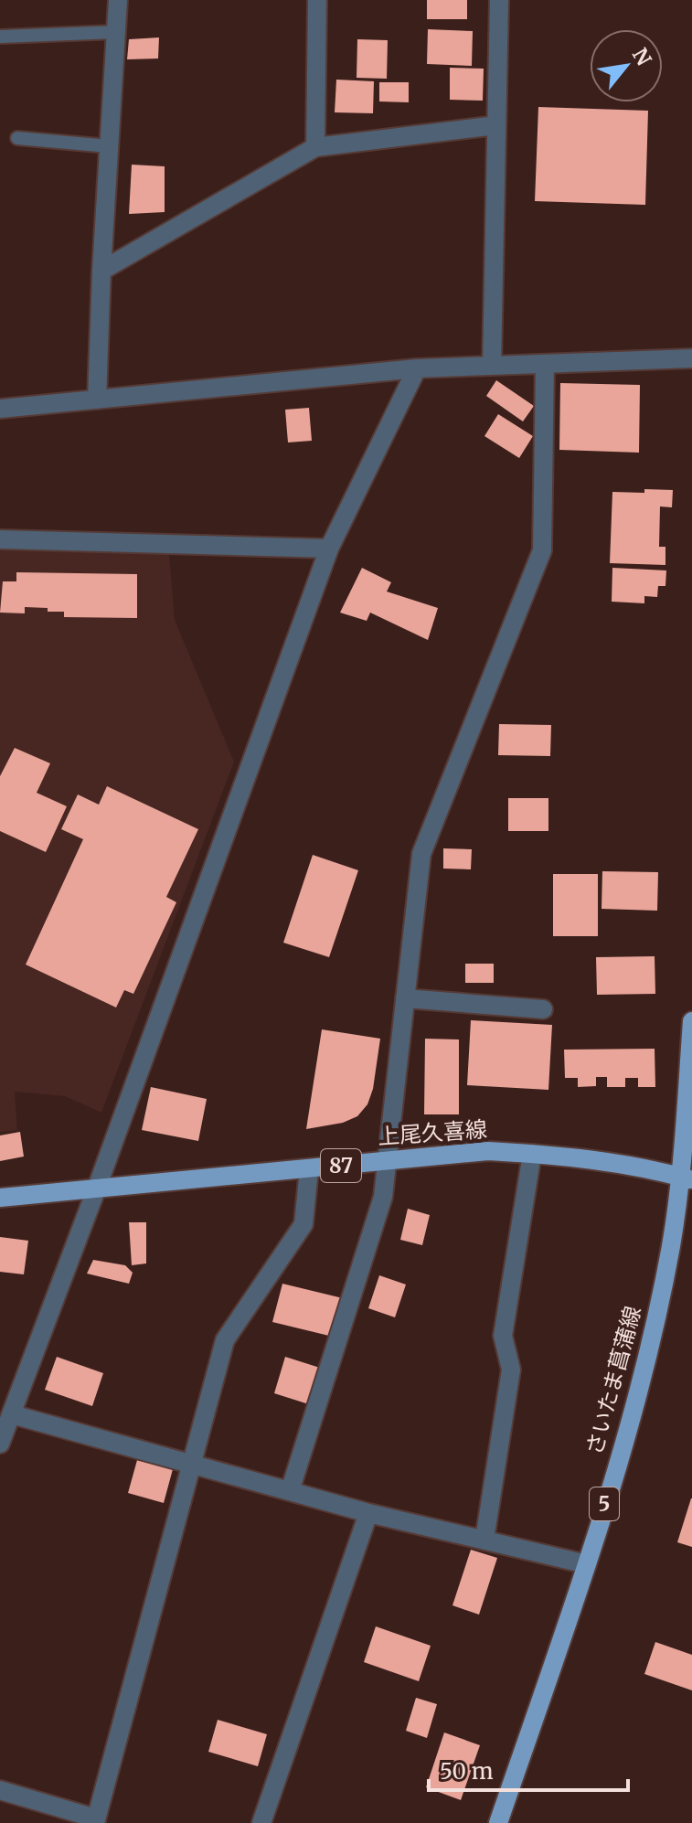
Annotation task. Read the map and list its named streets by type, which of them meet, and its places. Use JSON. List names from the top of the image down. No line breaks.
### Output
{"streets":{"main road":["上尾久喜線","87","さいたま菖蒲線","5"]},"crossings":[["上尾久喜線","さいたま菖蒲線"]],"scale_bar":"50 m","north":"top right"}
